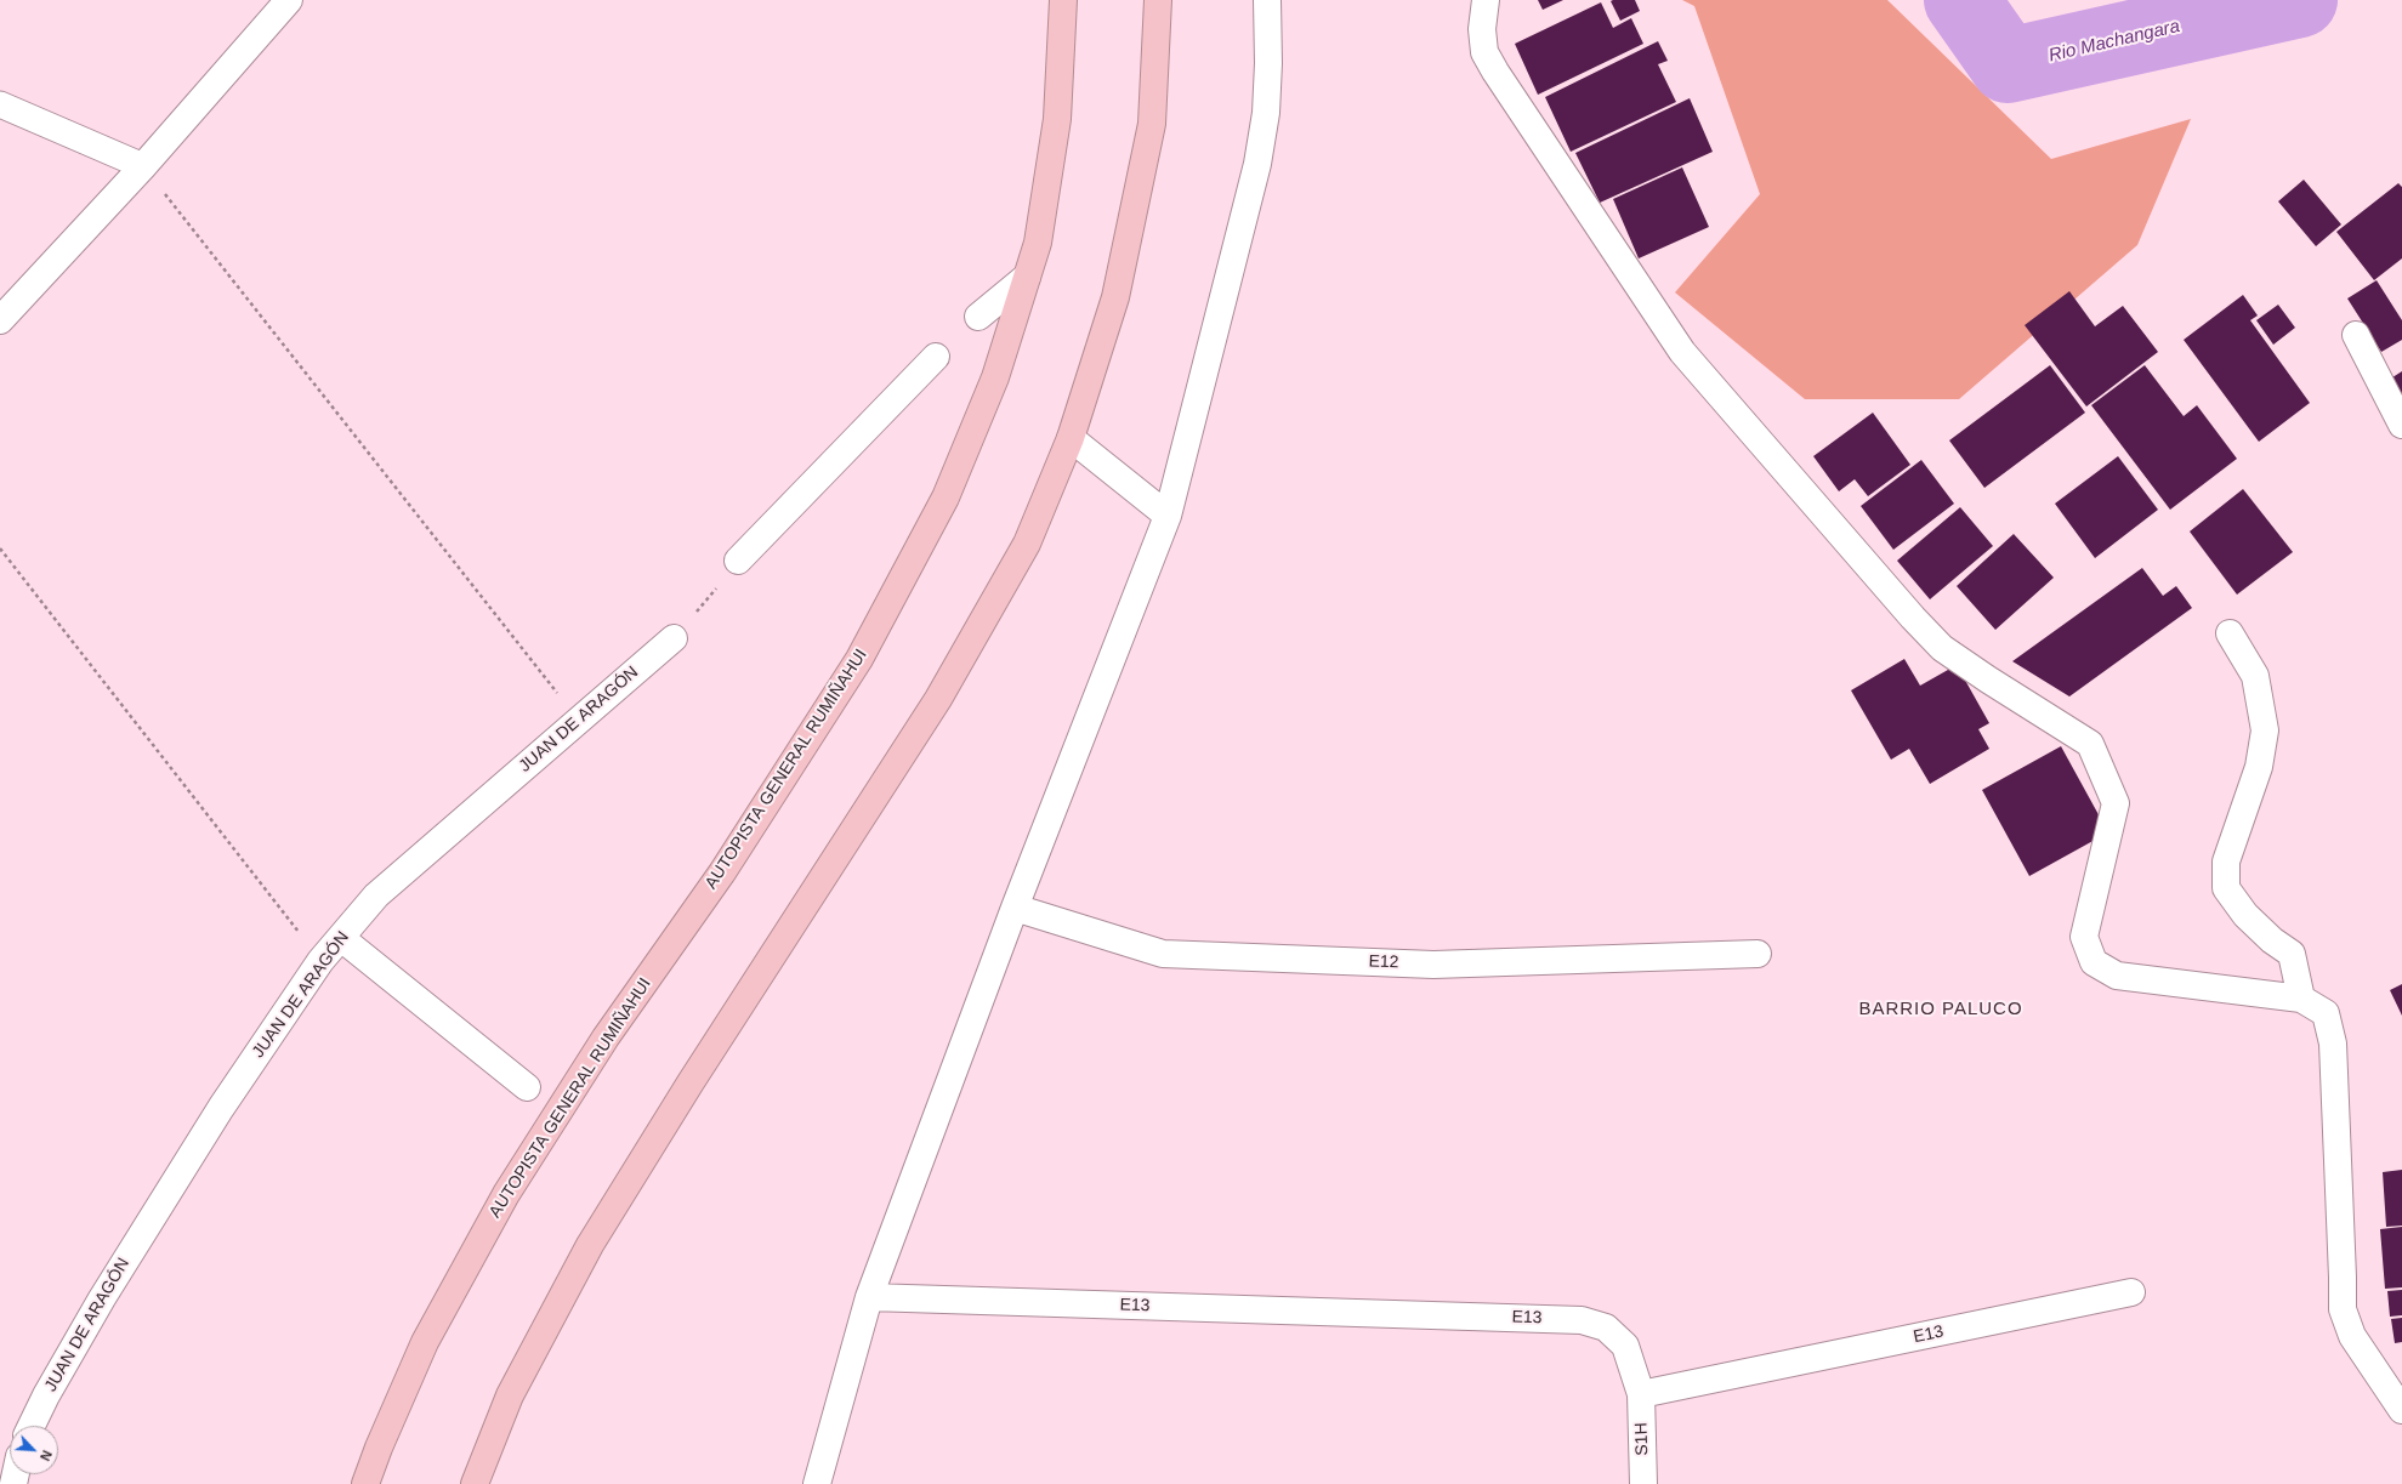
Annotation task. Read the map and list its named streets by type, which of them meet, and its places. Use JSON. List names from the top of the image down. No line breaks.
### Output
{"streets":{"highway":["AUTOPISTA GENERAL RUMIÑAHUI"],"street":["JUAN DE ARAGÓN","E12","E13","S1H"]},"crossings":[["E13","S1H"]],"districts":["BARRIO PALUCO"],"water":["Rio Machangara"],"north":"bottom right"}
